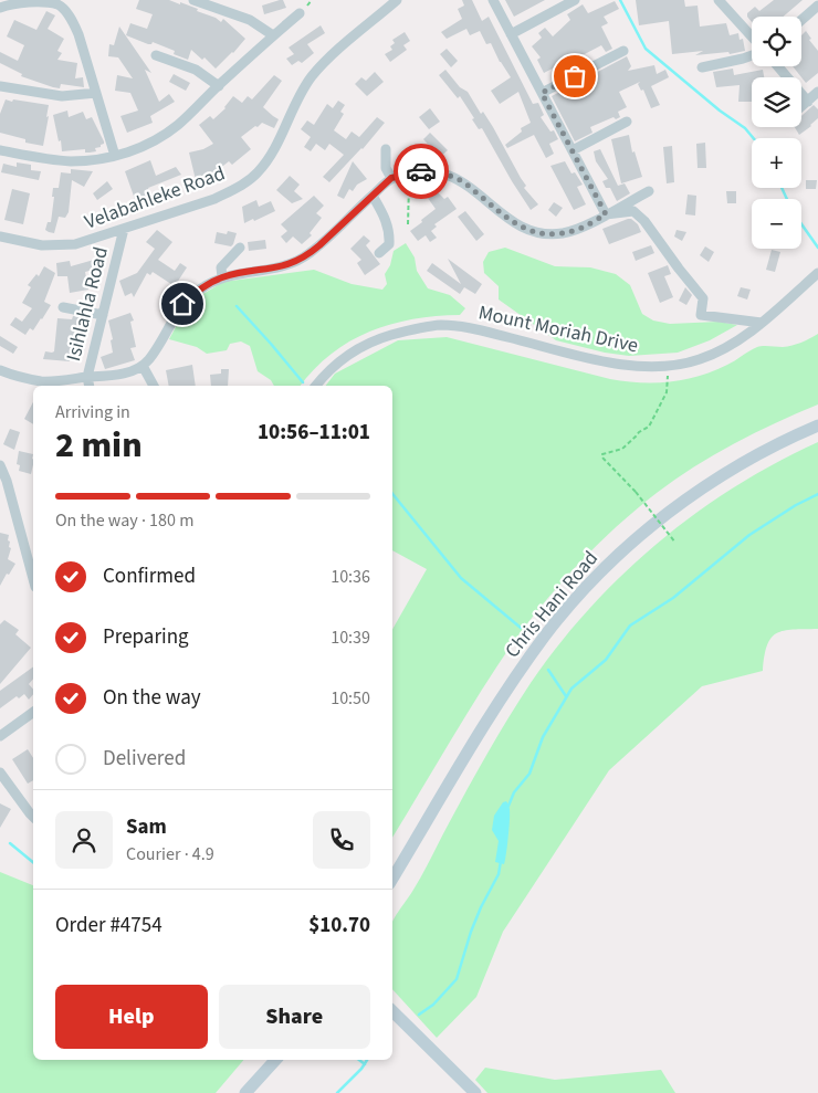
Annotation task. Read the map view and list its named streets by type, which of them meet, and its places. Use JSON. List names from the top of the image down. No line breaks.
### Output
{"streets":{"main road":["Chris Hani Road"],"street":["Velabahleke Road","Isihlahla Road","Mount Moriah Drive"]},"crossings":[["Velabahleke Road","Isihlahla Road"]],"page":{"map_buttons":["+","−"],"heading":["2 min","Arriving in","10:56–11:01"],"panel":["Sam","Courier · 4.9","Order #4754","$10.70"],"bar":"On the way · 180 m","list":[["Confirmed","10:36"],["Preparing","10:39"],["On the way","10:50"],"Delivered"],"buttons":["Help","Share"]}}
